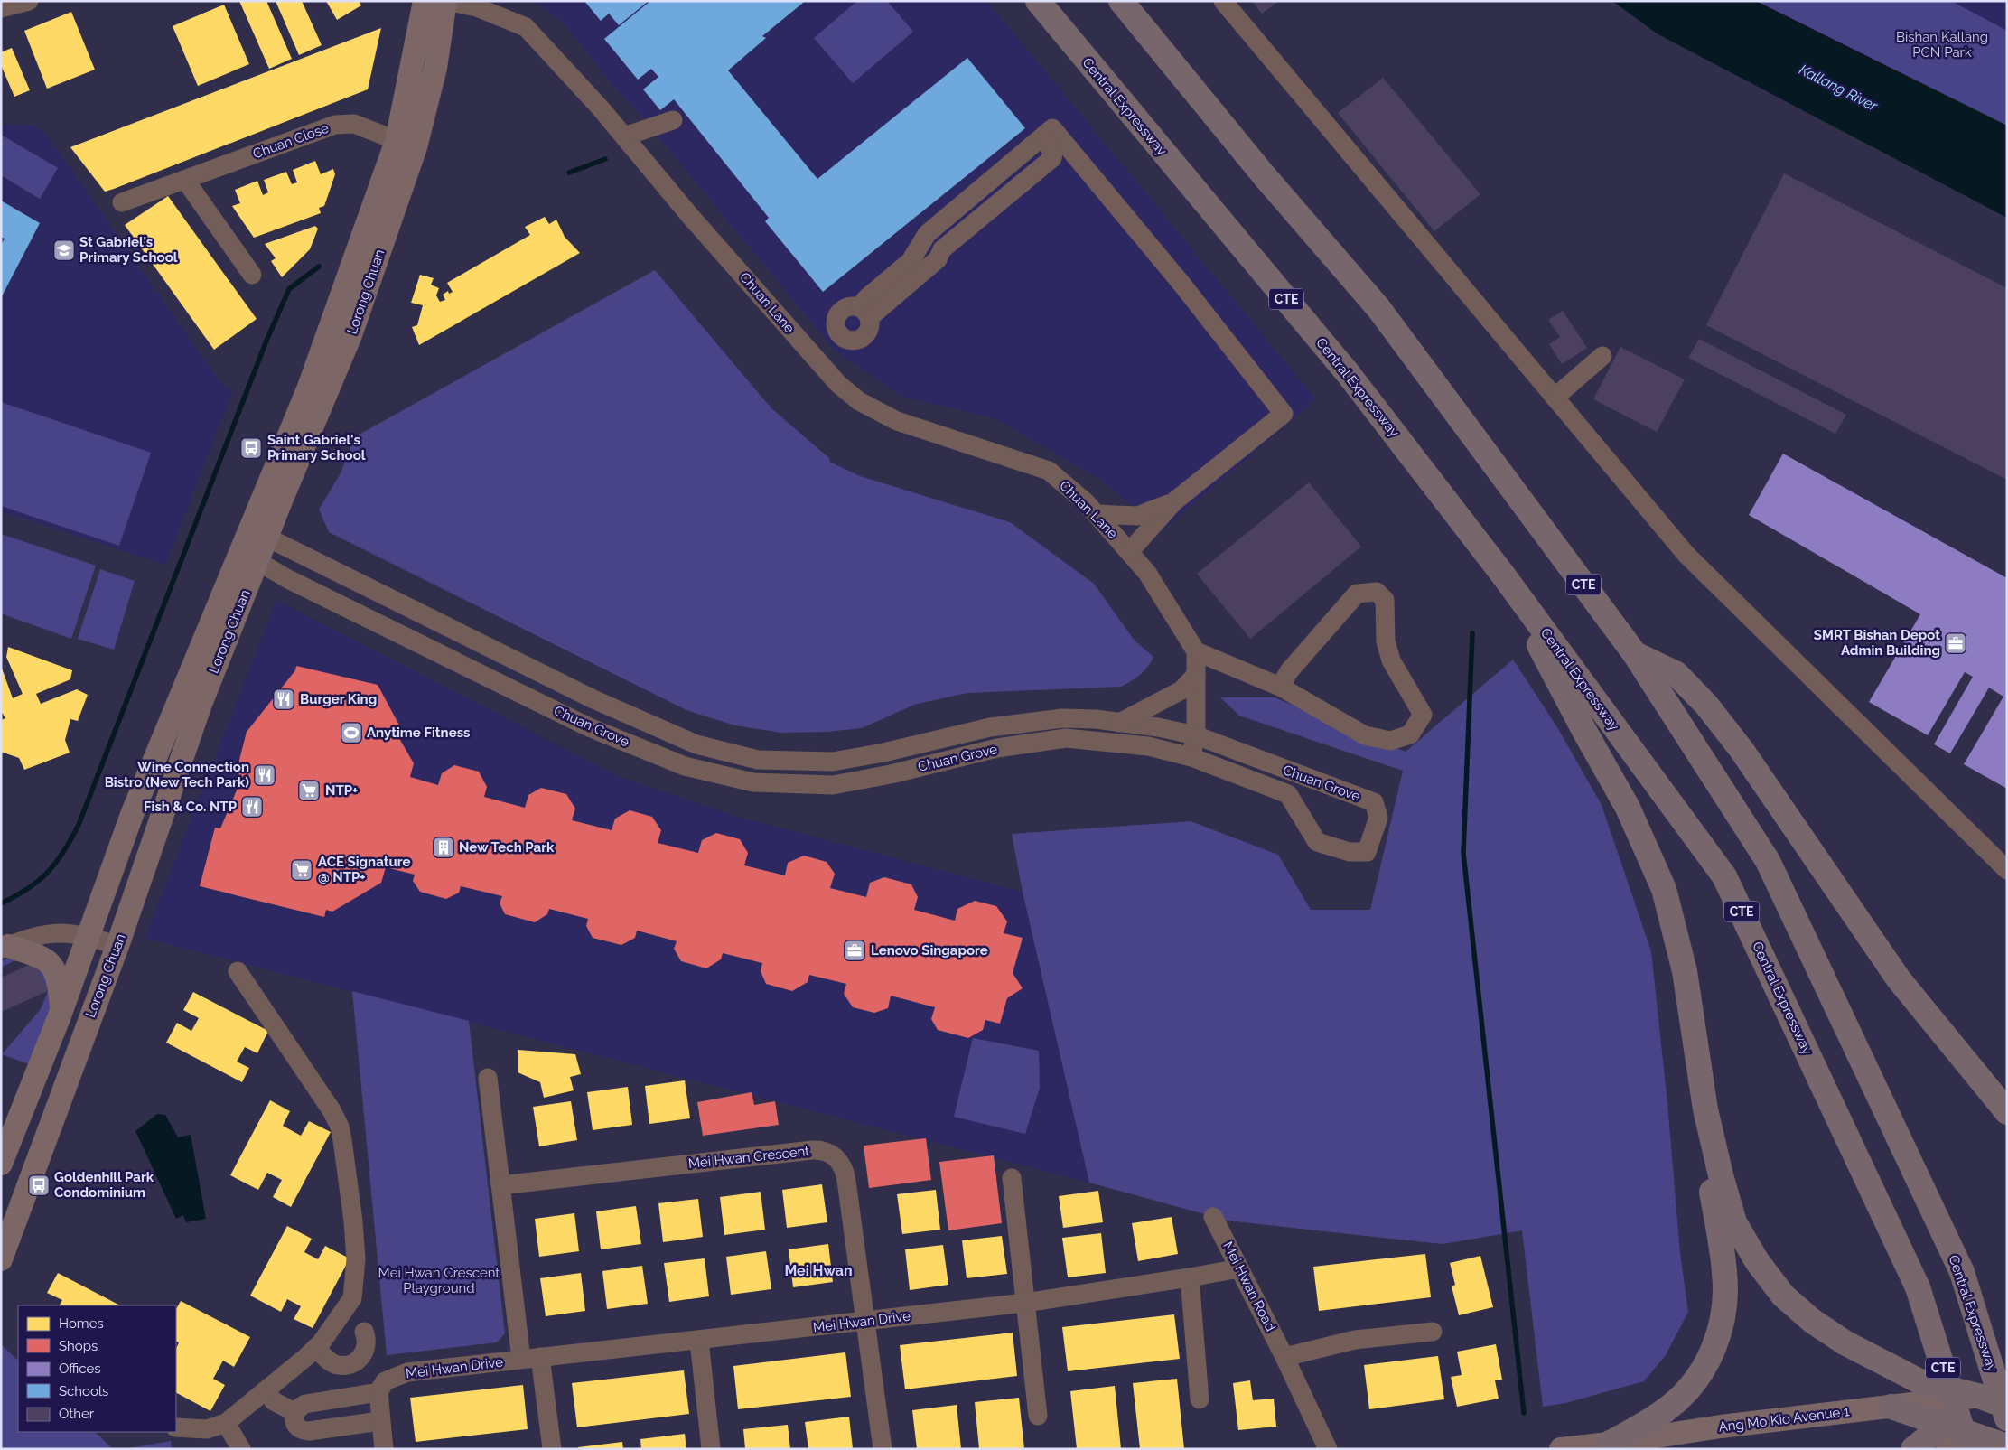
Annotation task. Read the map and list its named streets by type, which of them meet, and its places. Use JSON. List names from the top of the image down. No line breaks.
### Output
{"streets":{"highway":["Central Expressway","CTE"],"main road":["Lorong Chuan","Ang Mo Kio Avenue 1"],"street":["Chuan Close","Chuan Lane","Chuan Grove","Mei Hwan Crescent","Mei Hwan Road","Mei Hwan Drive"]},"crossings":[["Chuan Close","Lorong Chuan"],["Lorong Chuan","Chuan Lane"],["Lorong Chuan","Chuan Grove"],["Mei Hwan Crescent","Mei Hwan Drive"],["Mei Hwan Road","Mei Hwan Drive"]],"districts":["Mei Hwan"],"water":["Kallang River"],"parks":["Bishan Kallang PCN Park","Mei Hwan Crescent Playground"],"places":{"school or university":["St Gabriel's Primary School"],"bus stop":["Saint Gabriel's Primary School","Goldenhill Park Condominium"],"office":["SMRT Bishan Depot Admin Building","Lenovo Singapore"],"restaurant":["Burger King","Wine Connection Bistro (New Tech Park)","Fish & Co. NTP"],"sports":["Anytime Fitness"],"supermarket":["NTP+","ACE Signature @ NTP+"],"building":["New Tech Park"]},"legend":["Homes","Shops","Offices","Schools","Other"]}
